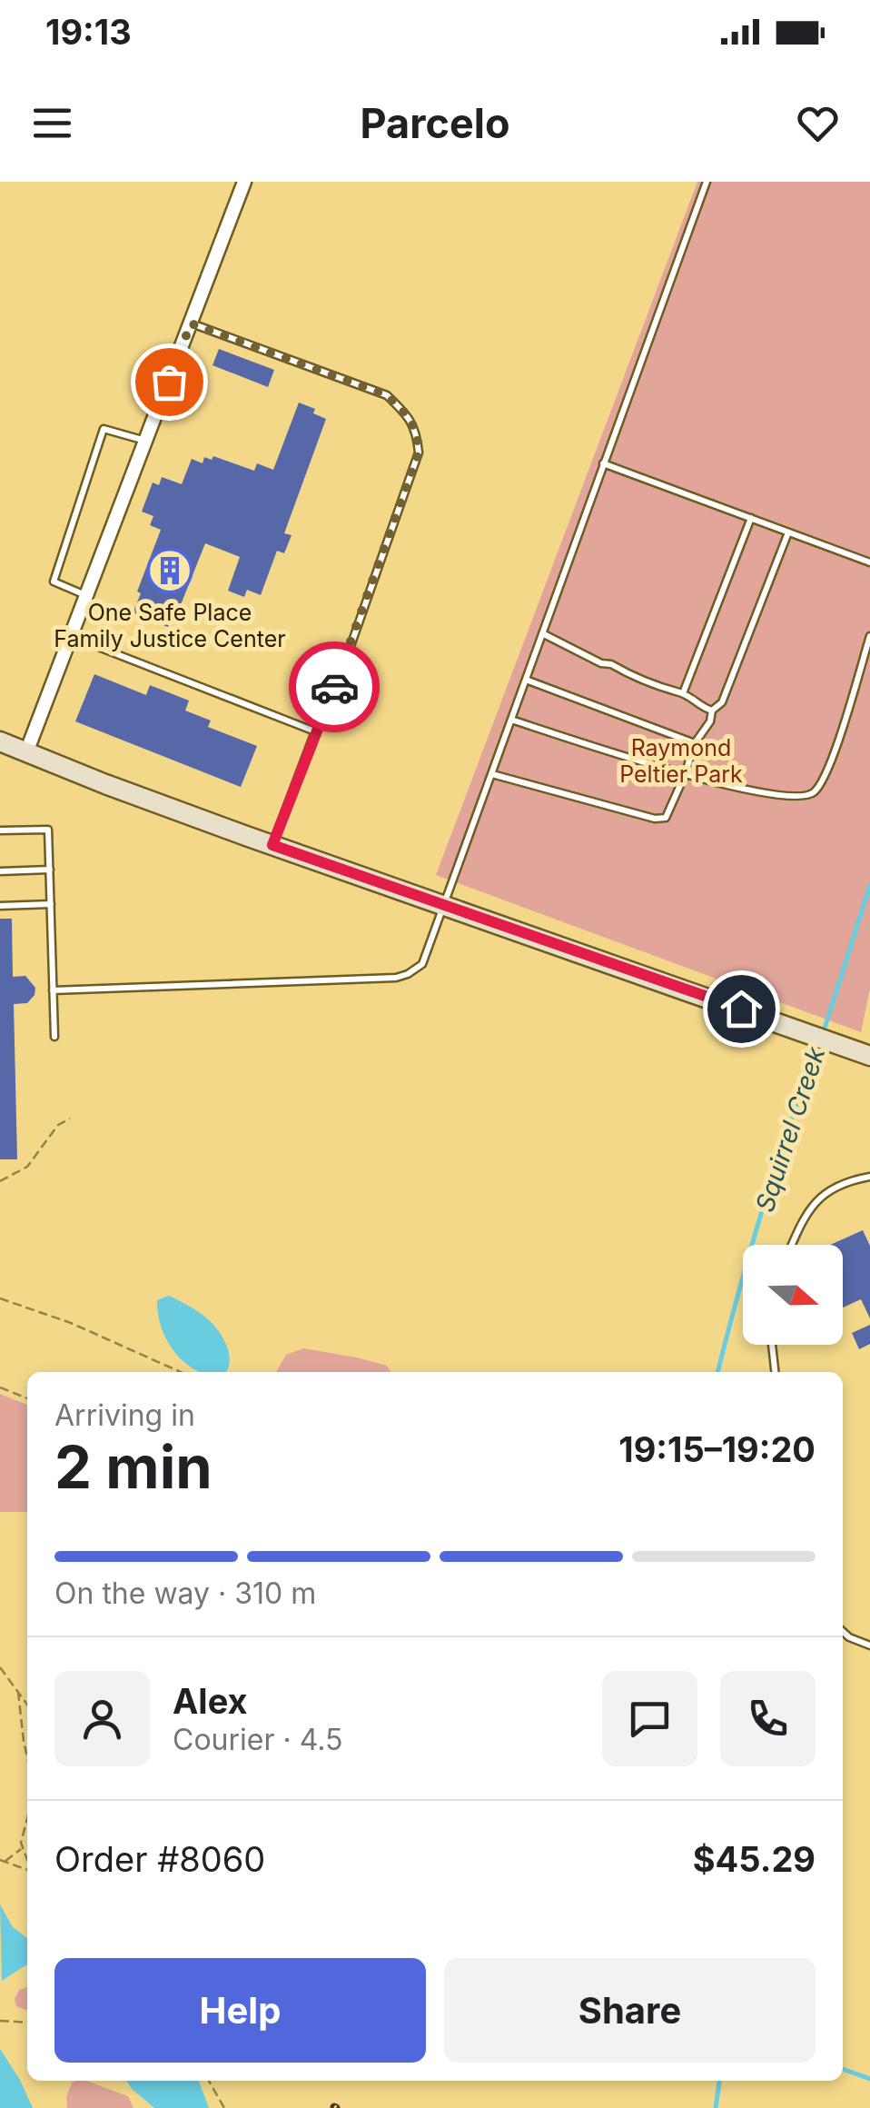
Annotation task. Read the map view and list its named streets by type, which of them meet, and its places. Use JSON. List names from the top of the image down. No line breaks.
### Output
{"water":["Squirrel Creek"],"parks":["Raymond Peltier Park"],"places":{"building":["One Safe Place Family Justice Center"]},"north":"right","page":{"status":"19:13","header":"Parcelo","heading":["2 min","Arriving in","19:15–19:20"],"panel":["Alex","Courier · 4.5","Order #8060","$45.29"],"bar":"On the way · 310 m","buttons":["Help","Share"]}}
